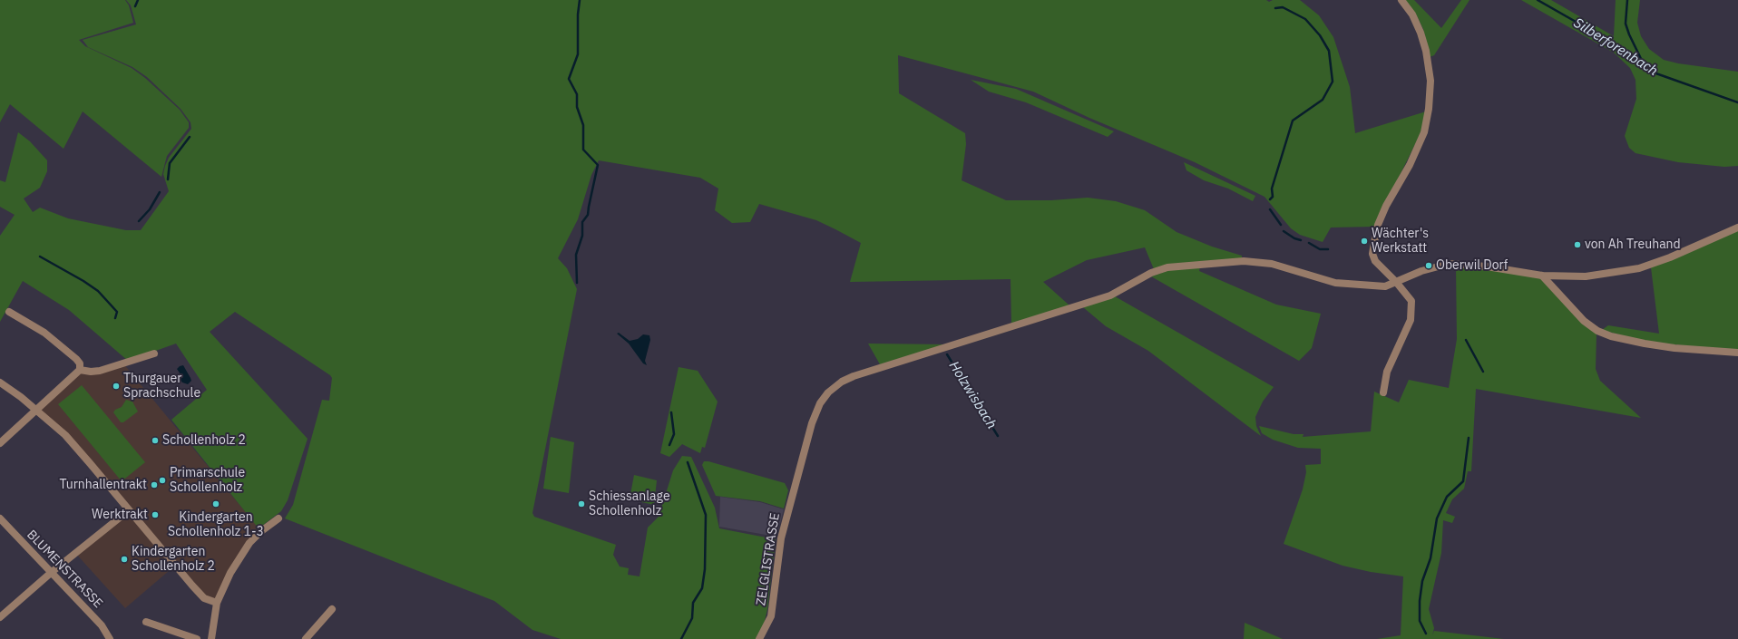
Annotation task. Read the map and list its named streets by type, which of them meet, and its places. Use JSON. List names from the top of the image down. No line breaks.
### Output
{"streets":{"street":["ZELGLISTRASSE","BLUMENSTRASSE"]},"water":["Silberforenbach","Holzwisbach"],"places":["Wächter's Werkstatt","von Ah Treuhand","Oberwil Dorf","Thurgauer Sprachschule","Schollenholz 2","Primarschule Schollenholz","Turnhallentrakt","Kindergarten Schollenholz 1-3","Schiessanlage Schollenholz","Werktrakt","Kindergarten Schollenholz 2"]}
